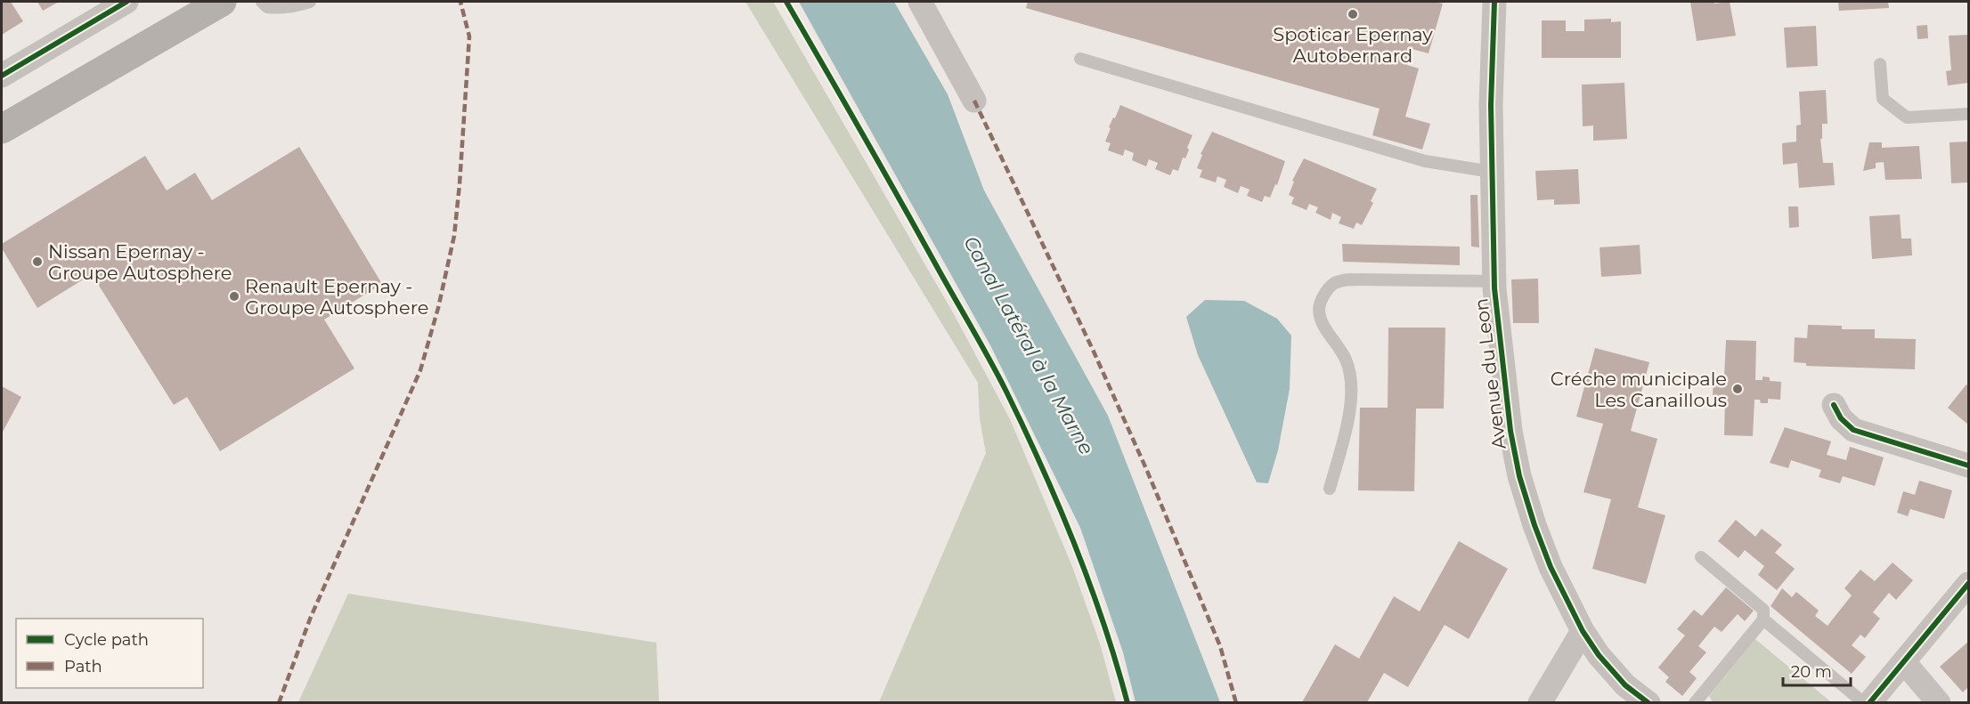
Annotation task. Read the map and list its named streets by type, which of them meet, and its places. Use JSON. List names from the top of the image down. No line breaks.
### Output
{"streets":{"street":["Avenue du Leon"]},"water":["Canal Latéral à la Marne"],"places":["Spoticar Epernay Autobernard","Nissan Epernay - Groupe Autosphere","Renault Epernay - Groupe Autosphere","Créche municipale Les Canaillous"],"legend":["Cycle path","Path"],"scale_bar":"20 m"}
